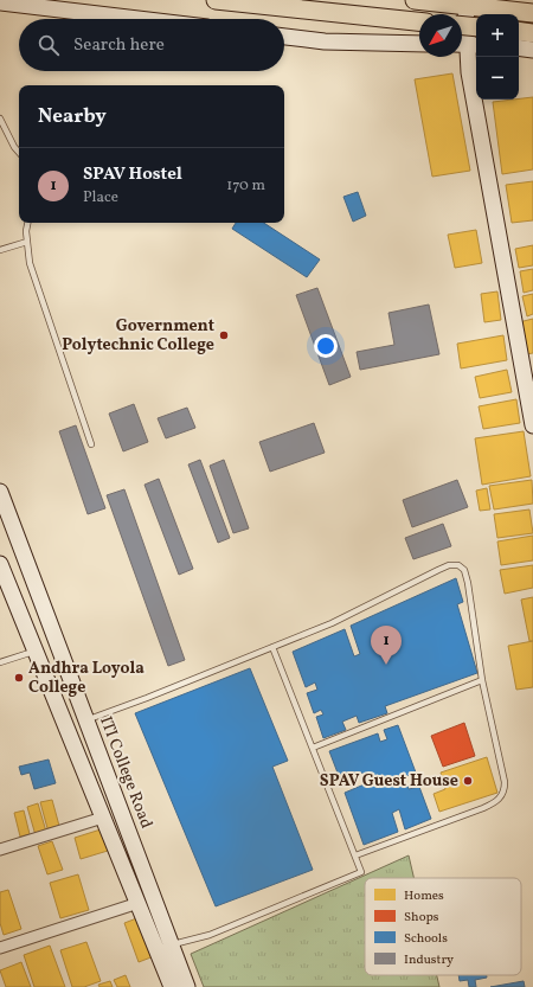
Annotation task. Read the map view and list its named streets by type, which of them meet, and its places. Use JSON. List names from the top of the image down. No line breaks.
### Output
{"streets":{"street":["ITI College Road"]},"places":["Government Polytechnic College","Andhra Loyola College","SPAV Guest House"],"legend":["Homes","Shops","Schools","Industry"],"north":"bottom left","page":{"map_buttons":["+","−"],"search":"Search here","heading":"Nearby","list":[{"mark":"1","name":"SPAV Hostel","note":"Place","value":"170 m"}],"pins":"1"}}
